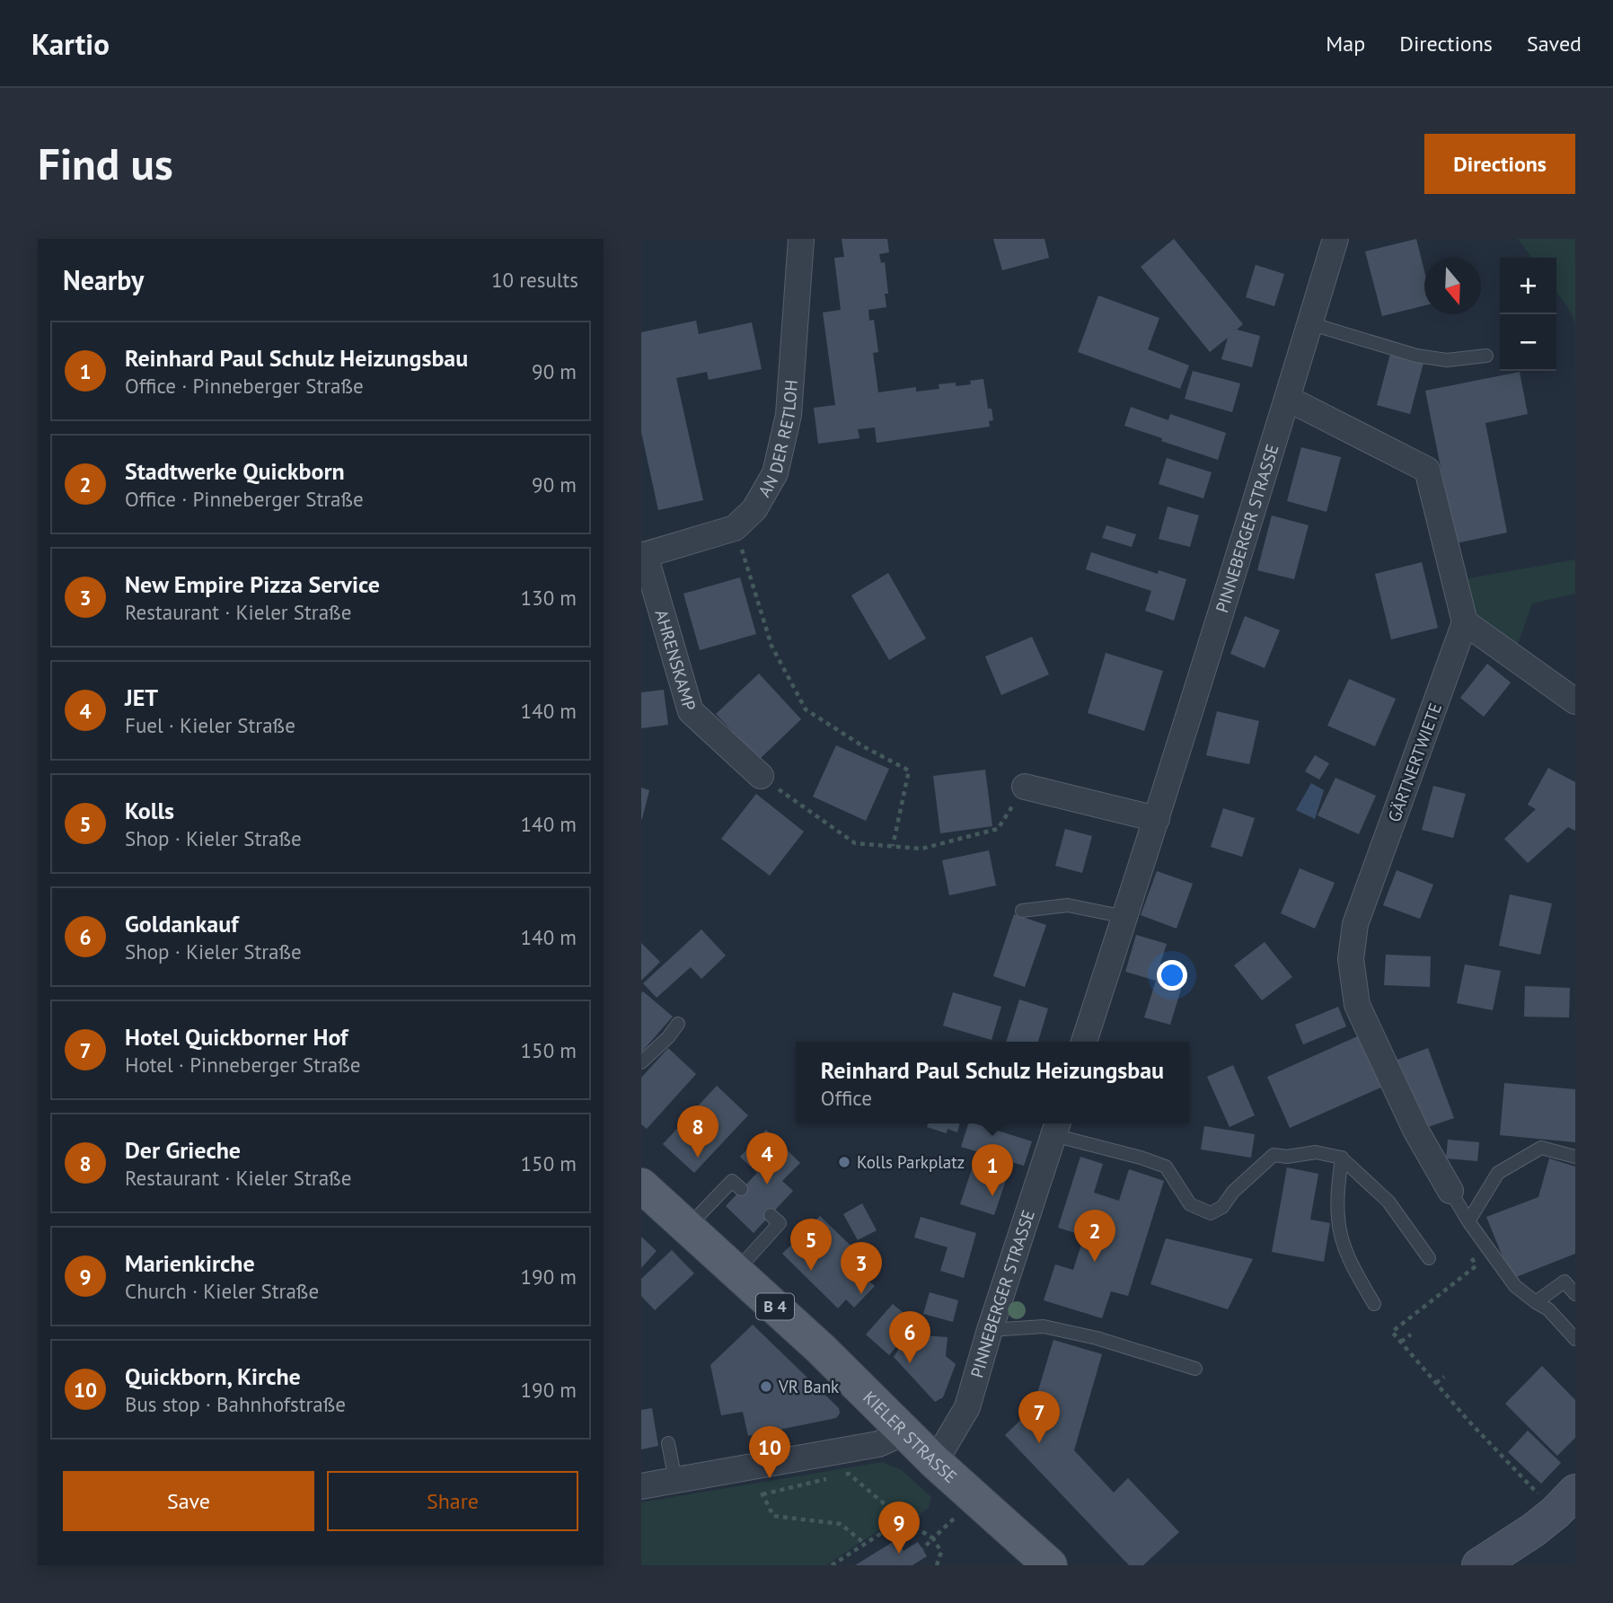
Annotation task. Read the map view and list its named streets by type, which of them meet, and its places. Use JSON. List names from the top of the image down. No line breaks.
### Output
{"streets":{"main road":["B 4","KIELER STRASSE"],"street":["AN DER RETLOH","PINNEBERGER STRASSE","AHRENSKAMP","GÄRTNERTWIETE"]},"crossings":[["PINNEBERGER STRASSE","KIELER STRASSE"]],"places":["Kolls Parkplatz","VR Bank"],"north":"bottom","page":{"header":"Kartio","nav":["Map","Directions","Saved"],"buttons":["Directions",["Save","Share"]],"title":"Find us","heading":["Nearby","10 results"],"map_buttons":["+","−"],"list":[{"mark":"1","name":"Reinhard Paul Schulz Heizungsbau","note":"Office · Pinneberger Straße","value":"90 m"},{"mark":"2","name":"Stadtwerke Quickborn","note":"Office · Pinneberger Straße","value":"90 m"},{"mark":"3","name":"New Empire Pizza Service","note":"Restaurant · Kieler Straße","value":"130 m"},{"mark":"4","name":"JET","note":"Fuel · Kieler Straße","value":"140 m"},{"mark":"5","name":"Kolls","note":"Shop · Kieler Straße","value":"140 m"},{"mark":"6","name":"Goldankauf","note":"Shop · Kieler Straße","value":"140 m"},{"mark":"7","name":"Hotel Quickborner Hof","note":"Hotel · Pinneberger Straße","value":"150 m"},{"mark":"8","name":"Der Grieche","note":"Restaurant · Kieler Straße","value":"150 m"},{"mark":"9","name":"Marienkirche","note":"Church · Kieler Straße","value":"190 m"},{"mark":"10","name":"Quickborn, Kirche","note":"Bus stop · Bahnhofstraße","value":"190 m"}],"popup":["Reinhard Paul Schulz Heizungsbau","Office"],"pins":["8","4","1","2","5","3","6","7","10","9"]}}
